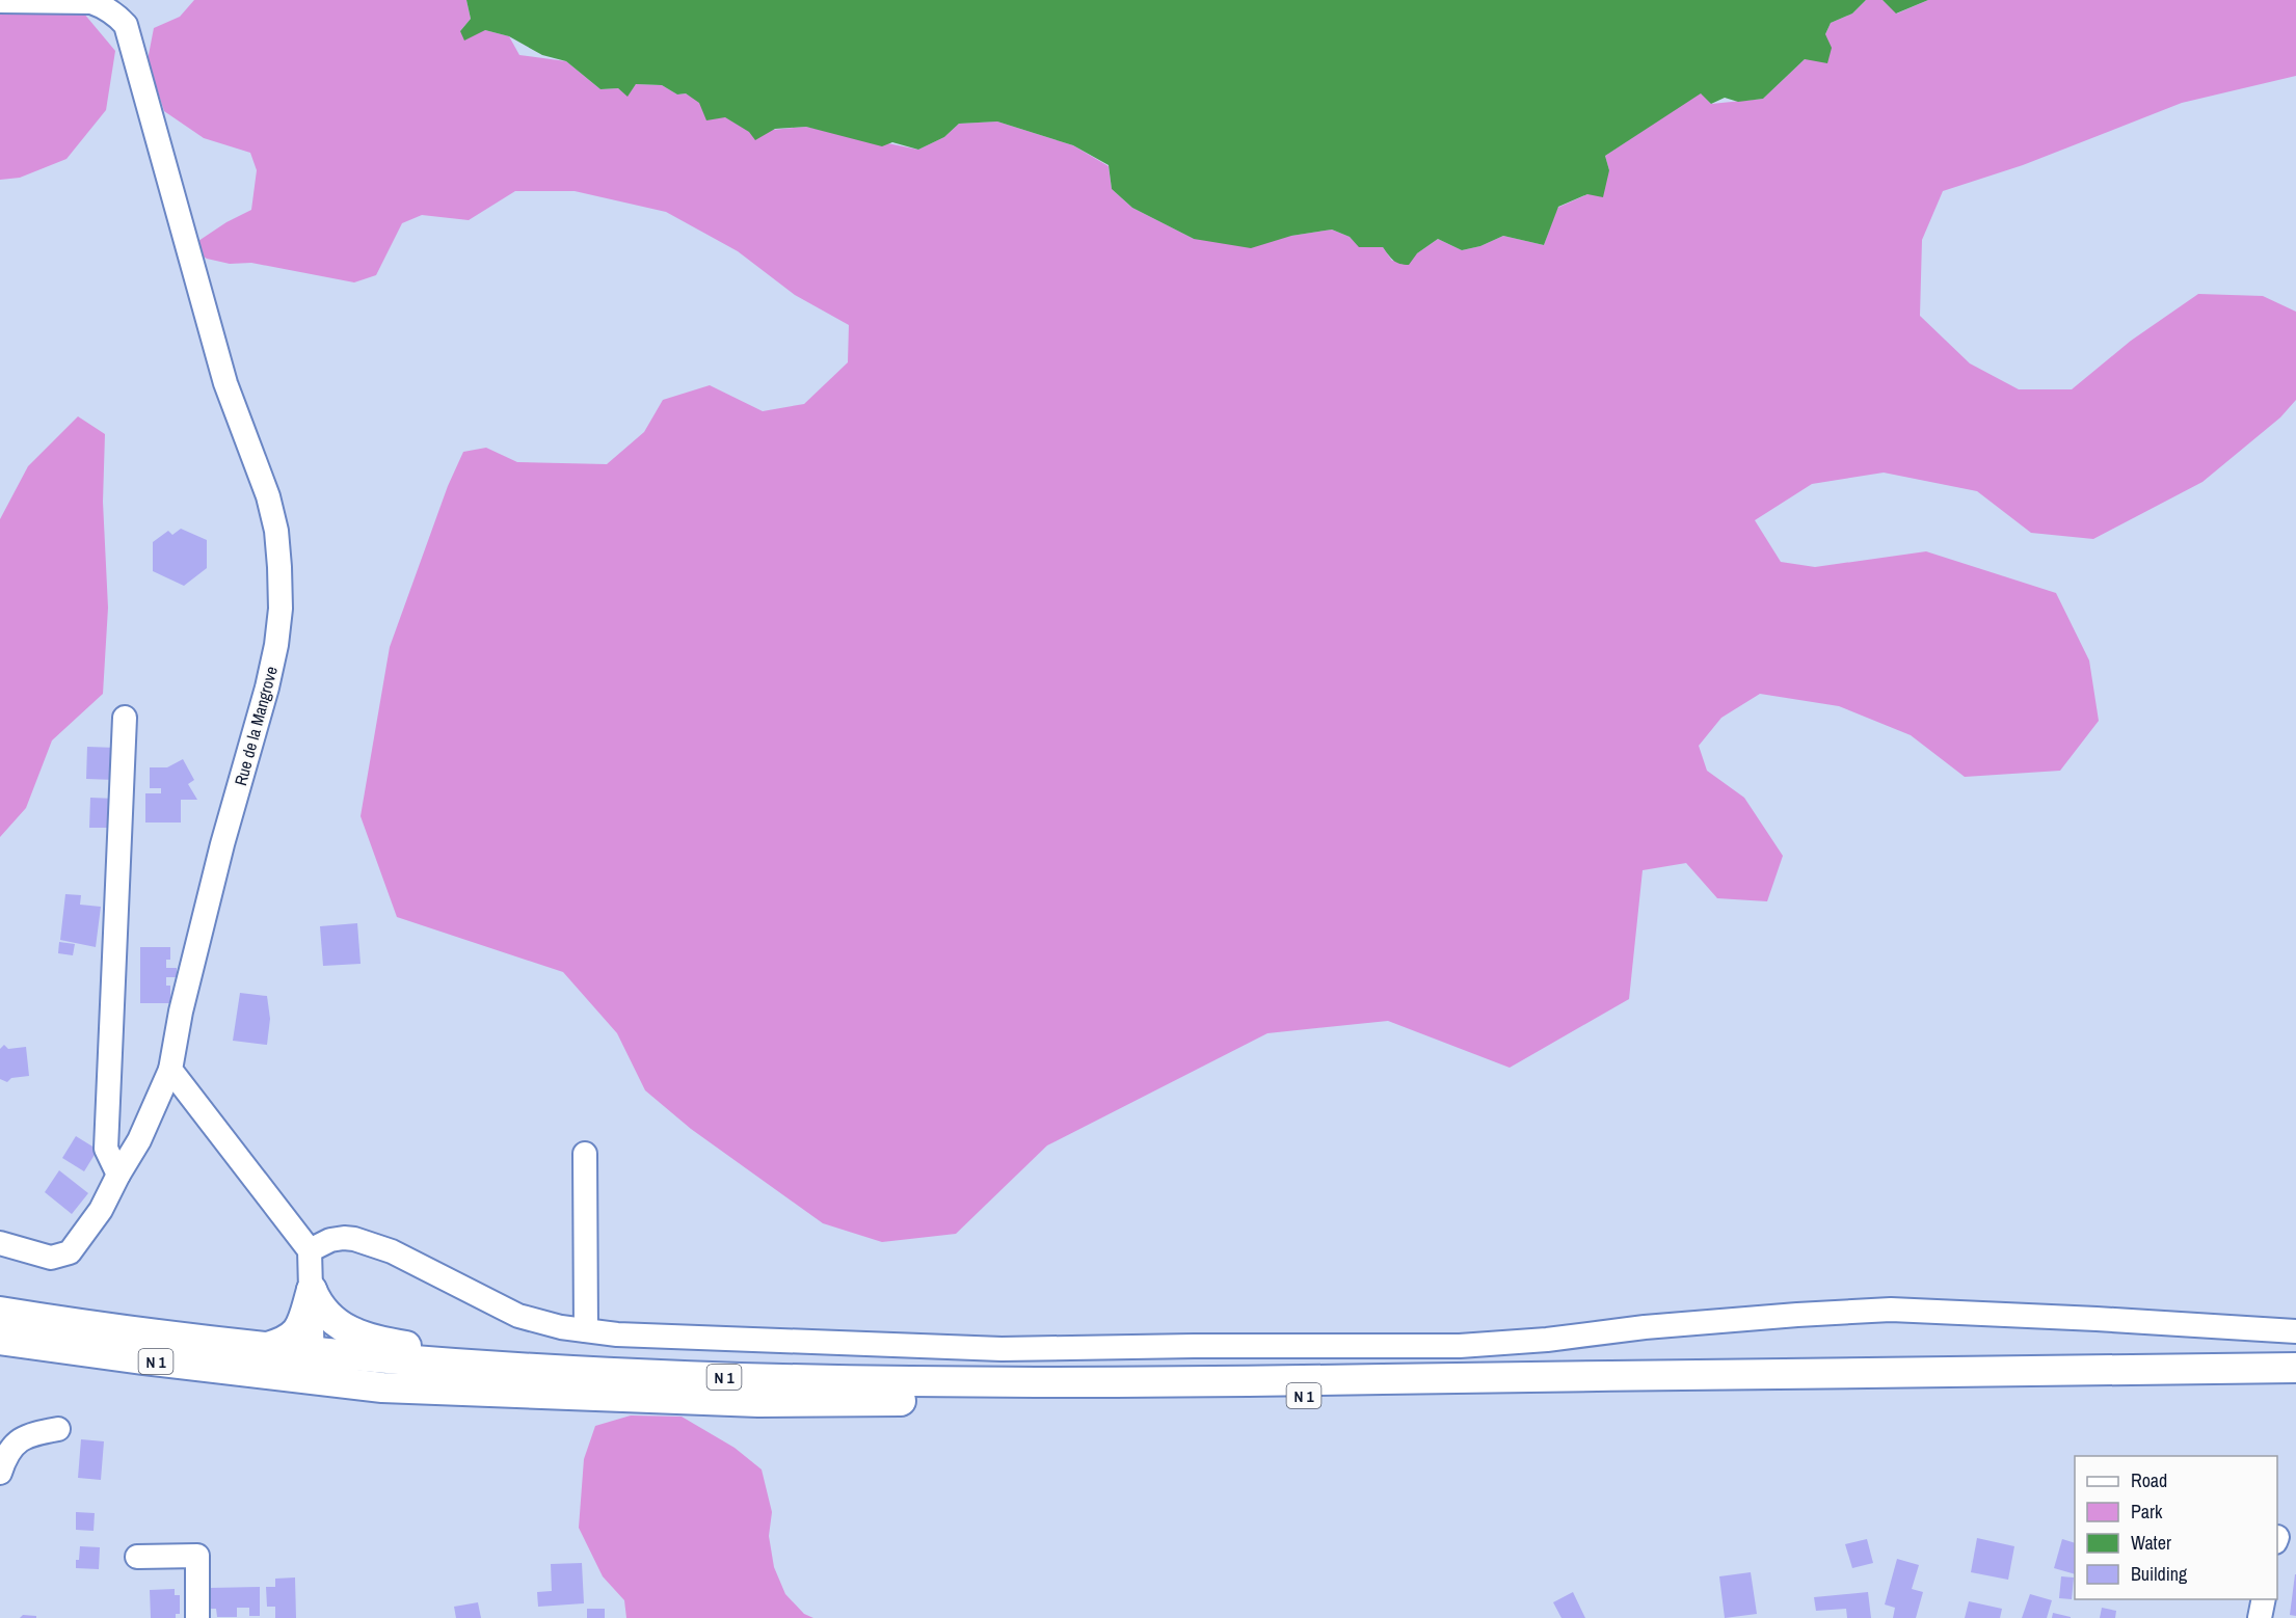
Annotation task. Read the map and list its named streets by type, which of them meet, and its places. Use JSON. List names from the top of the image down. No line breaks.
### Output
{"streets":{"main road":["N 1"],"street":["Rue de la Mangrove"]},"legend":["Road","Park","Water","Building"]}
